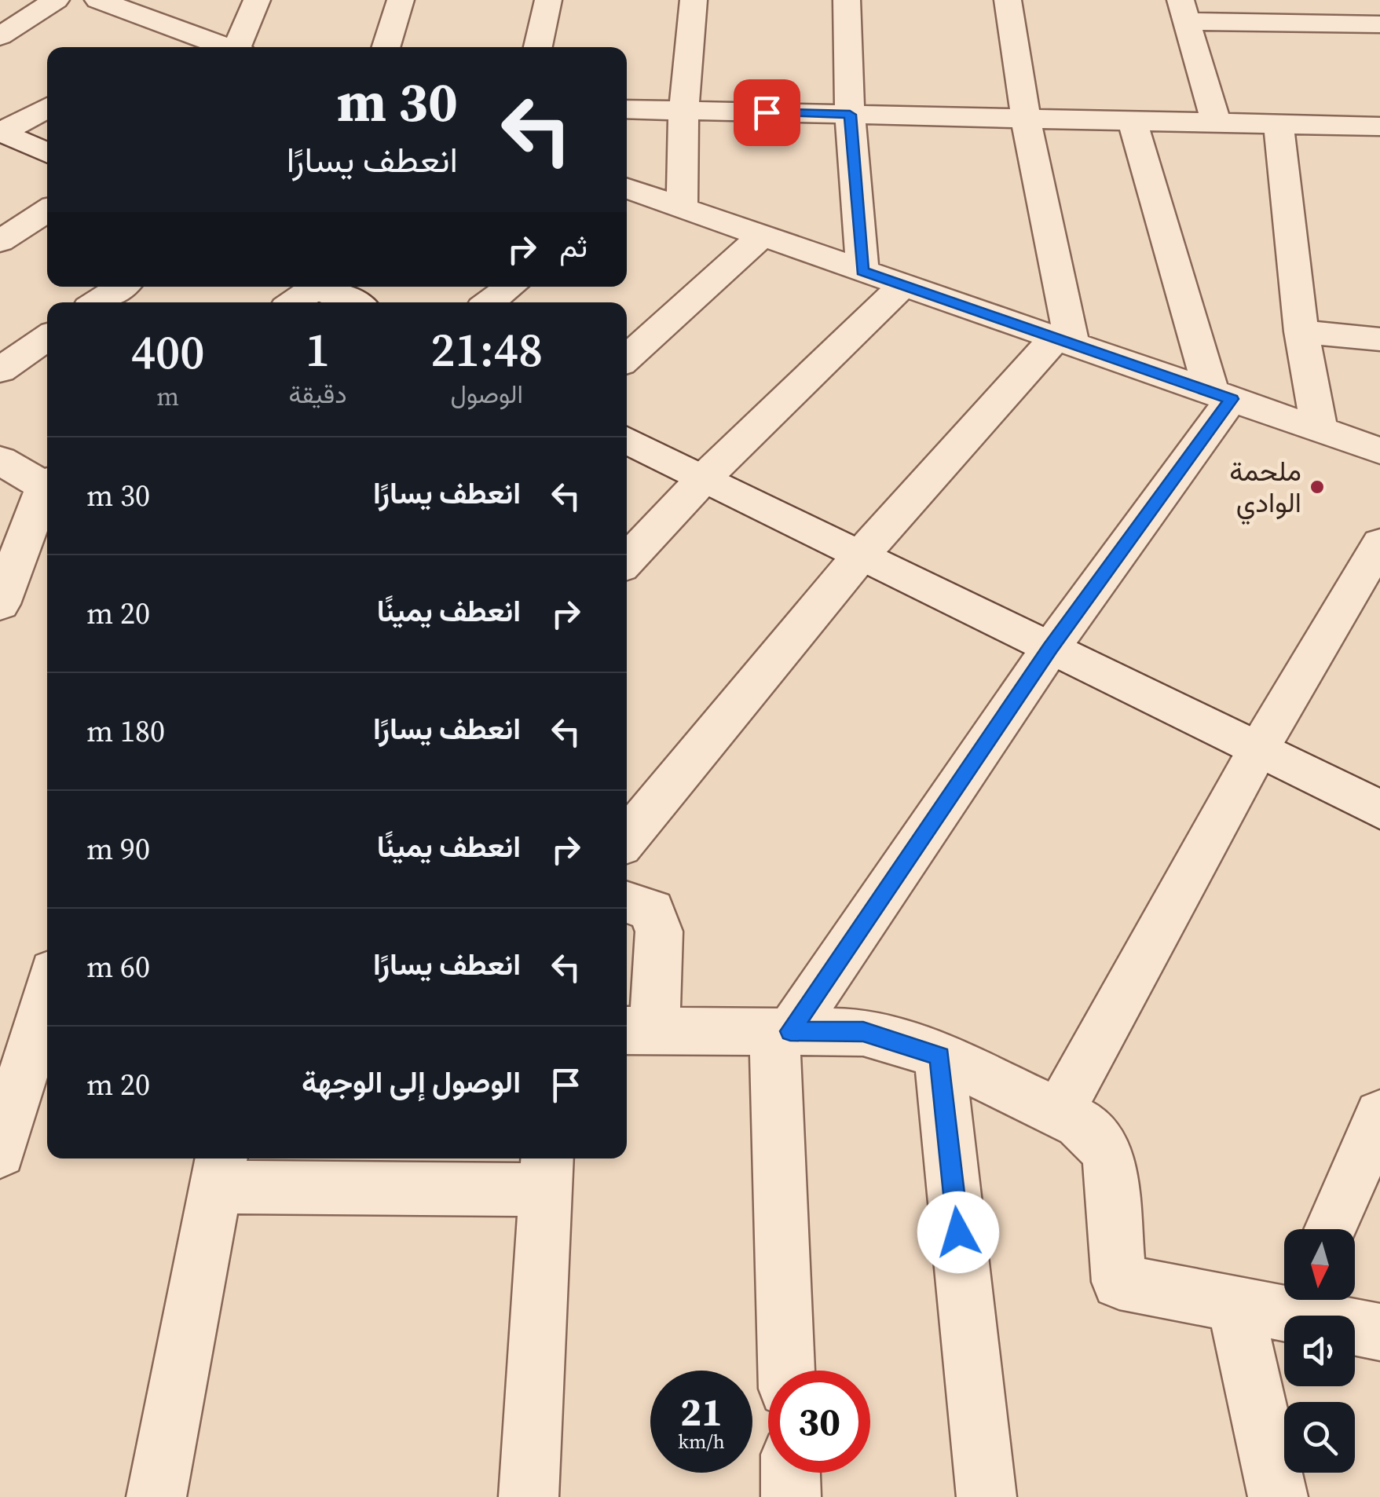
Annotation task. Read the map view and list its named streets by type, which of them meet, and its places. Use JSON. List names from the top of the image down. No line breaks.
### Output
{"places":["ملحمة الوادي"],"north":"bottom","page":{"turn":["30 m","انعطف يسارًا"],"then":"ثم","eta":["21:48","الوصول","1","دقيقة","400","m"],"list":[{"name":"انعطف يسارًا","value":"30 m"},{"name":"انعطف يمينًا","value":"20 m"},{"name":"انعطف يسارًا","value":"180 m"},{"name":"انعطف يمينًا","value":"90 m"},{"name":"انعطف يسارًا","value":"60 m"},{"name":"الوصول إلى الوجهة","value":"20 m"}],"speed":"21 km/h","limit":"30"}}
